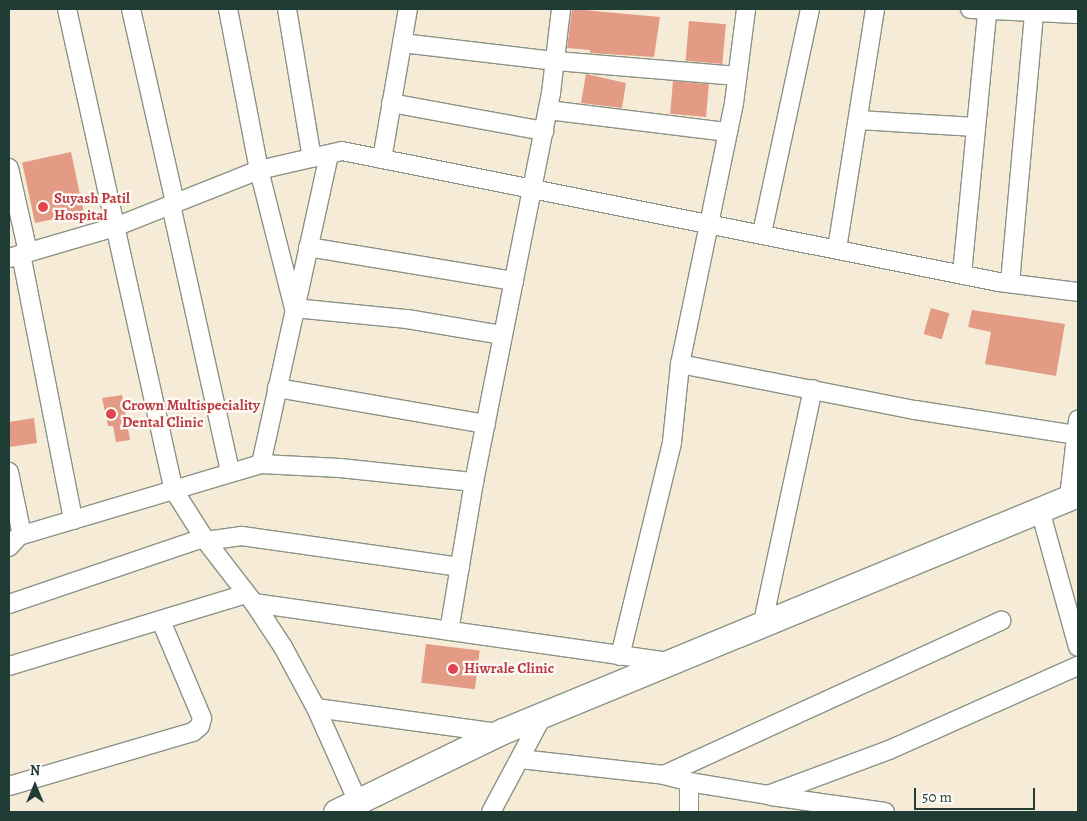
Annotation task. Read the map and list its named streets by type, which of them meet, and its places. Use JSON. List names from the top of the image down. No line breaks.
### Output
{"places":["Suyash Patil Hospital","Crown Multispeciality Dental Clinic","Hiwrale Clinic"],"scale_bar":"50 m","north":"top"}
